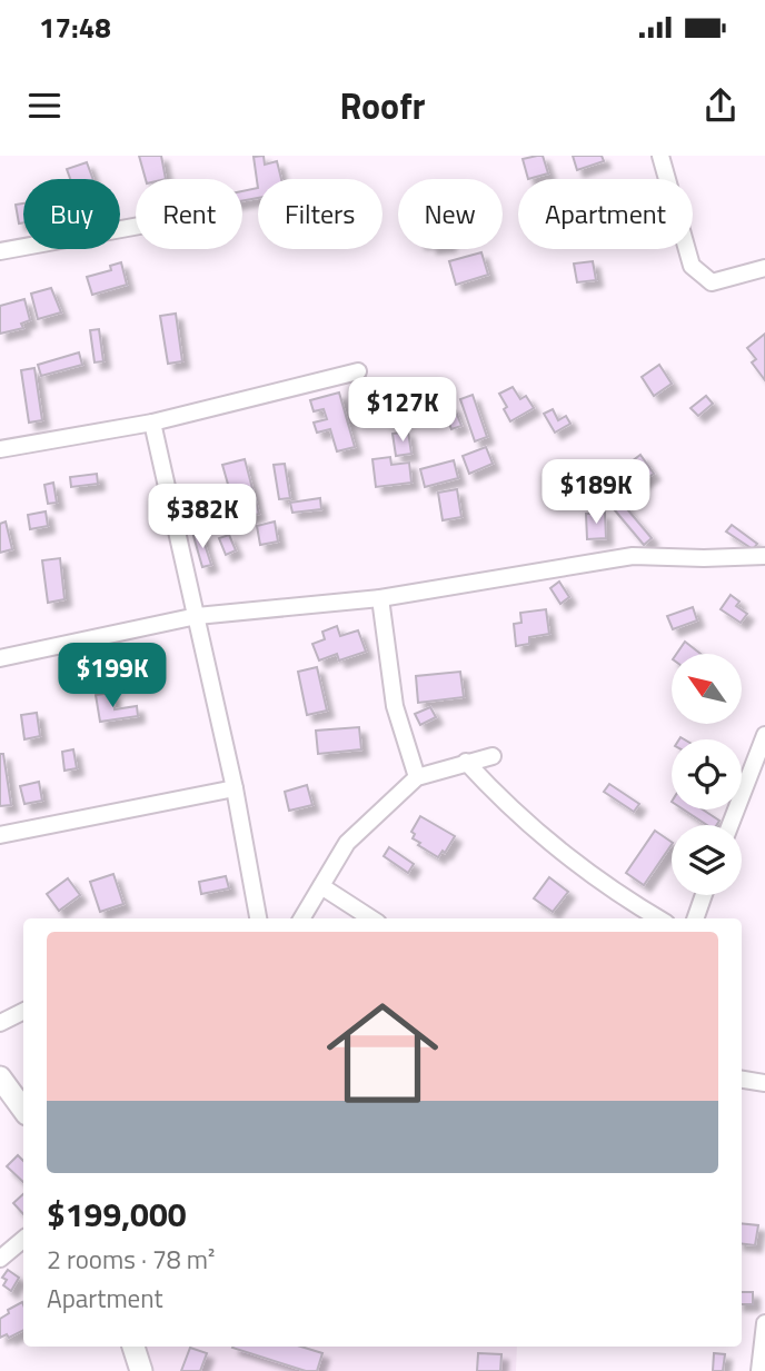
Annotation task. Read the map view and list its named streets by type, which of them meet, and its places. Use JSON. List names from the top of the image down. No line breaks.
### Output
{"north":"top left","page":{"status":"17:48","header":"Roofr","chip":["Buy","Rent","Filters","New","Apartment"],"price":["$127K","$189K","$382K","$199K"],"list":[{"name":"$199,000","note":"2 rooms · 78 m² · Apartment"}]}}
